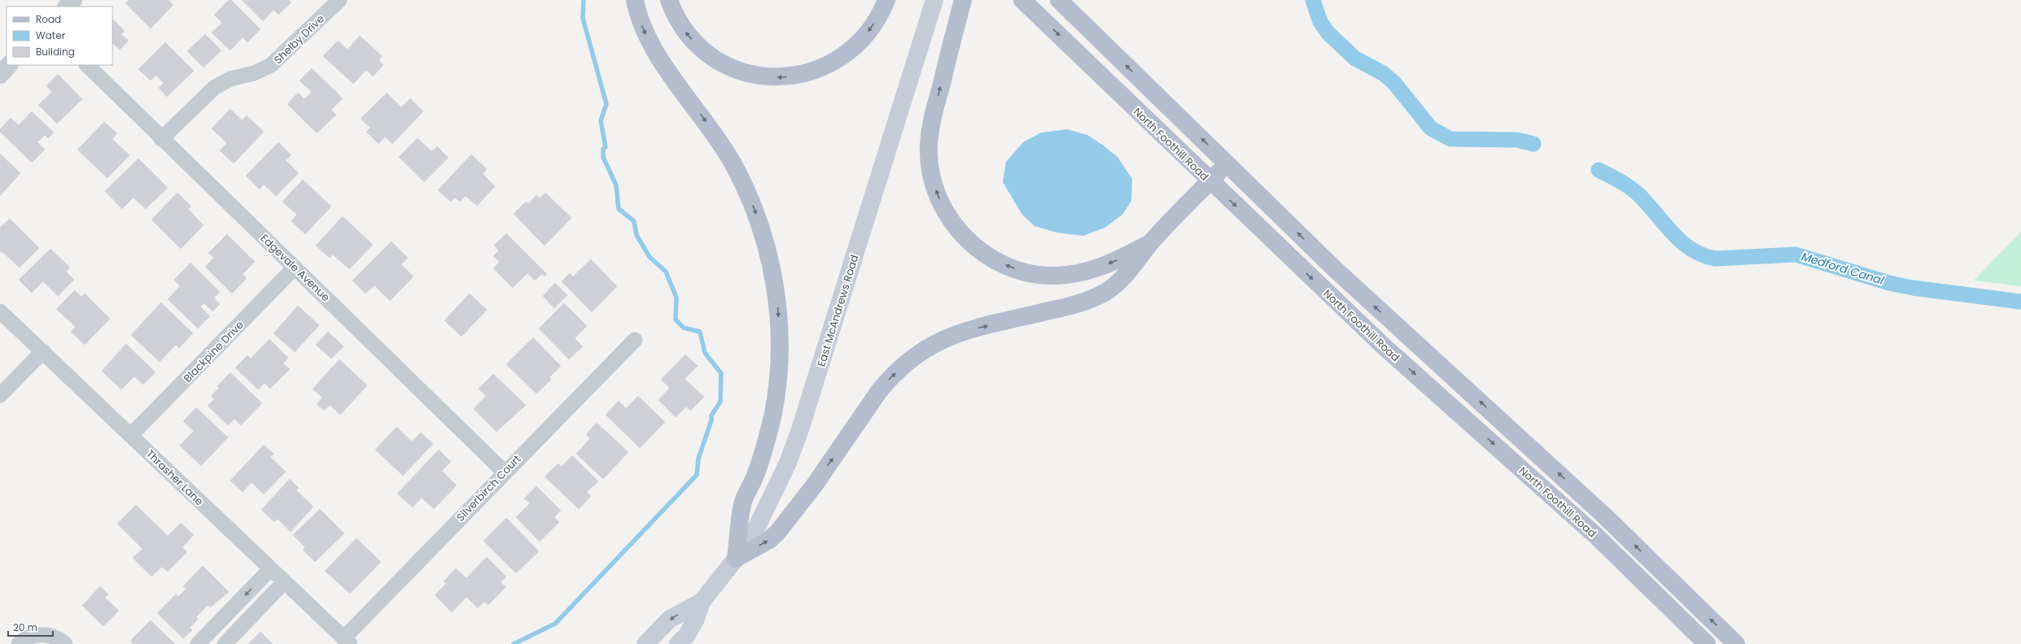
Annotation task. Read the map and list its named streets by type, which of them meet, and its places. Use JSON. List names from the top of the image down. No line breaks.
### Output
{"streets":{"main road":["North Foothill Road","East McAndrews Road"],"street":["Shelby Drive","Edgevale Avenue","Blackpine Drive","Thrasher Lane","Silverbirch Court"]},"crossings":[["Shelby Drive","Edgevale Avenue"],["Edgevale Avenue","Blackpine Drive"],["Edgevale Avenue","Silverbirch Court"],["Blackpine Drive","Thrasher Lane"],["Thrasher Lane","Silverbirch Court"]],"water":["Medford Canal"],"legend":["Road","Water","Building"],"scale_bar":"20 m"}
